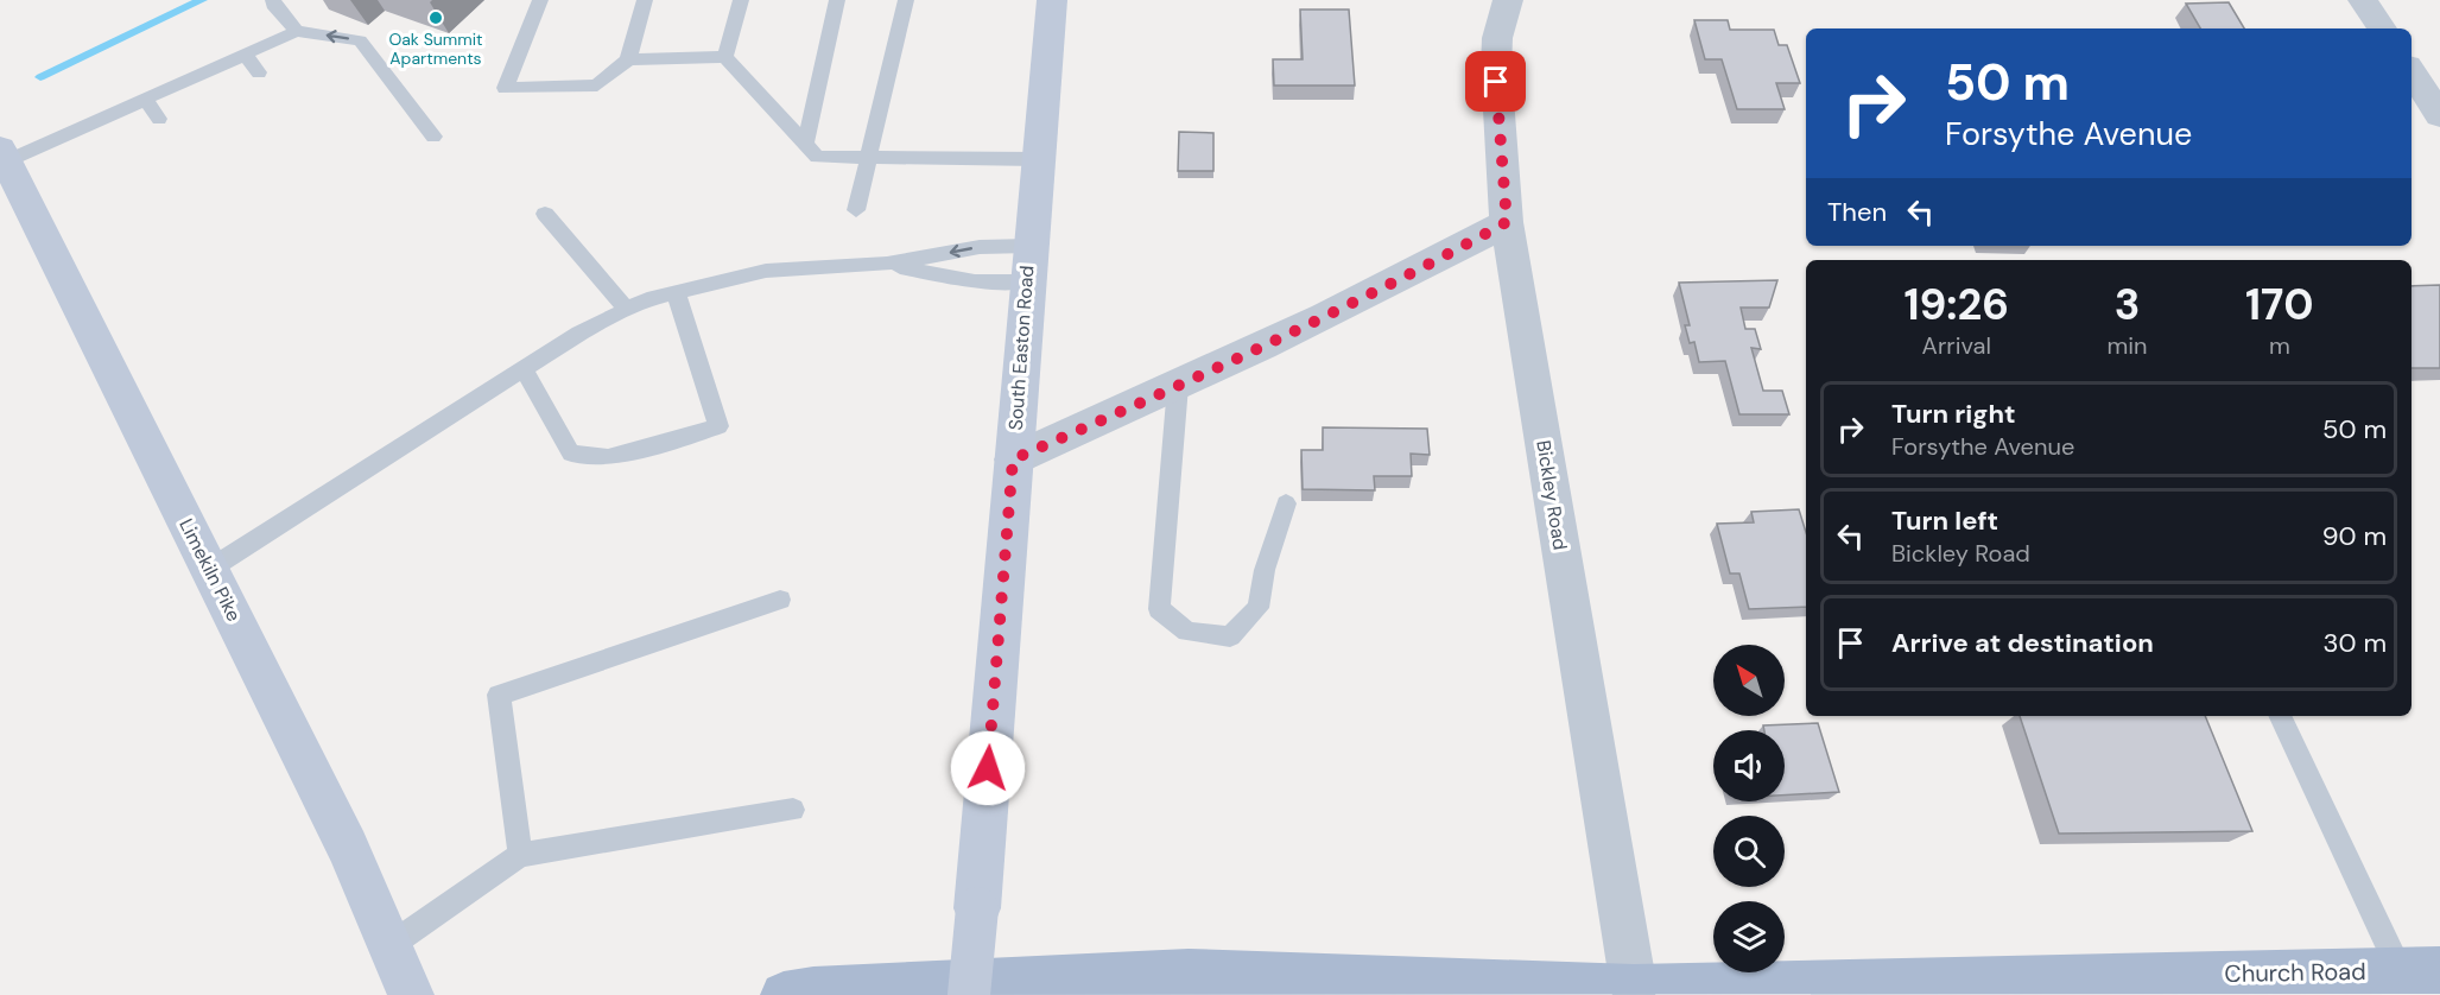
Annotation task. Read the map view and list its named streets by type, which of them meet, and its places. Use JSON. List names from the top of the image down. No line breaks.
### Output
{"streets":{"main road":["South Easton Road","Limekiln Pike","Church Road"],"street":["Bickley Road"]},"crossings":[["Bickley Road","Church Road"]],"places":["Oak Summit Apartments"],"north":"top left","page":{"turn":["50 m","Forsythe Avenue"],"then":"Then","eta":["19:26","Arrival","3","min","170","m"],"list":[{"name":"Turn right","note":"Forsythe Avenue","value":"50 m"},{"name":"Turn left","note":"Bickley Road","value":"90 m"},{"name":"Arrive at destination","value":"30 m"}]}}
